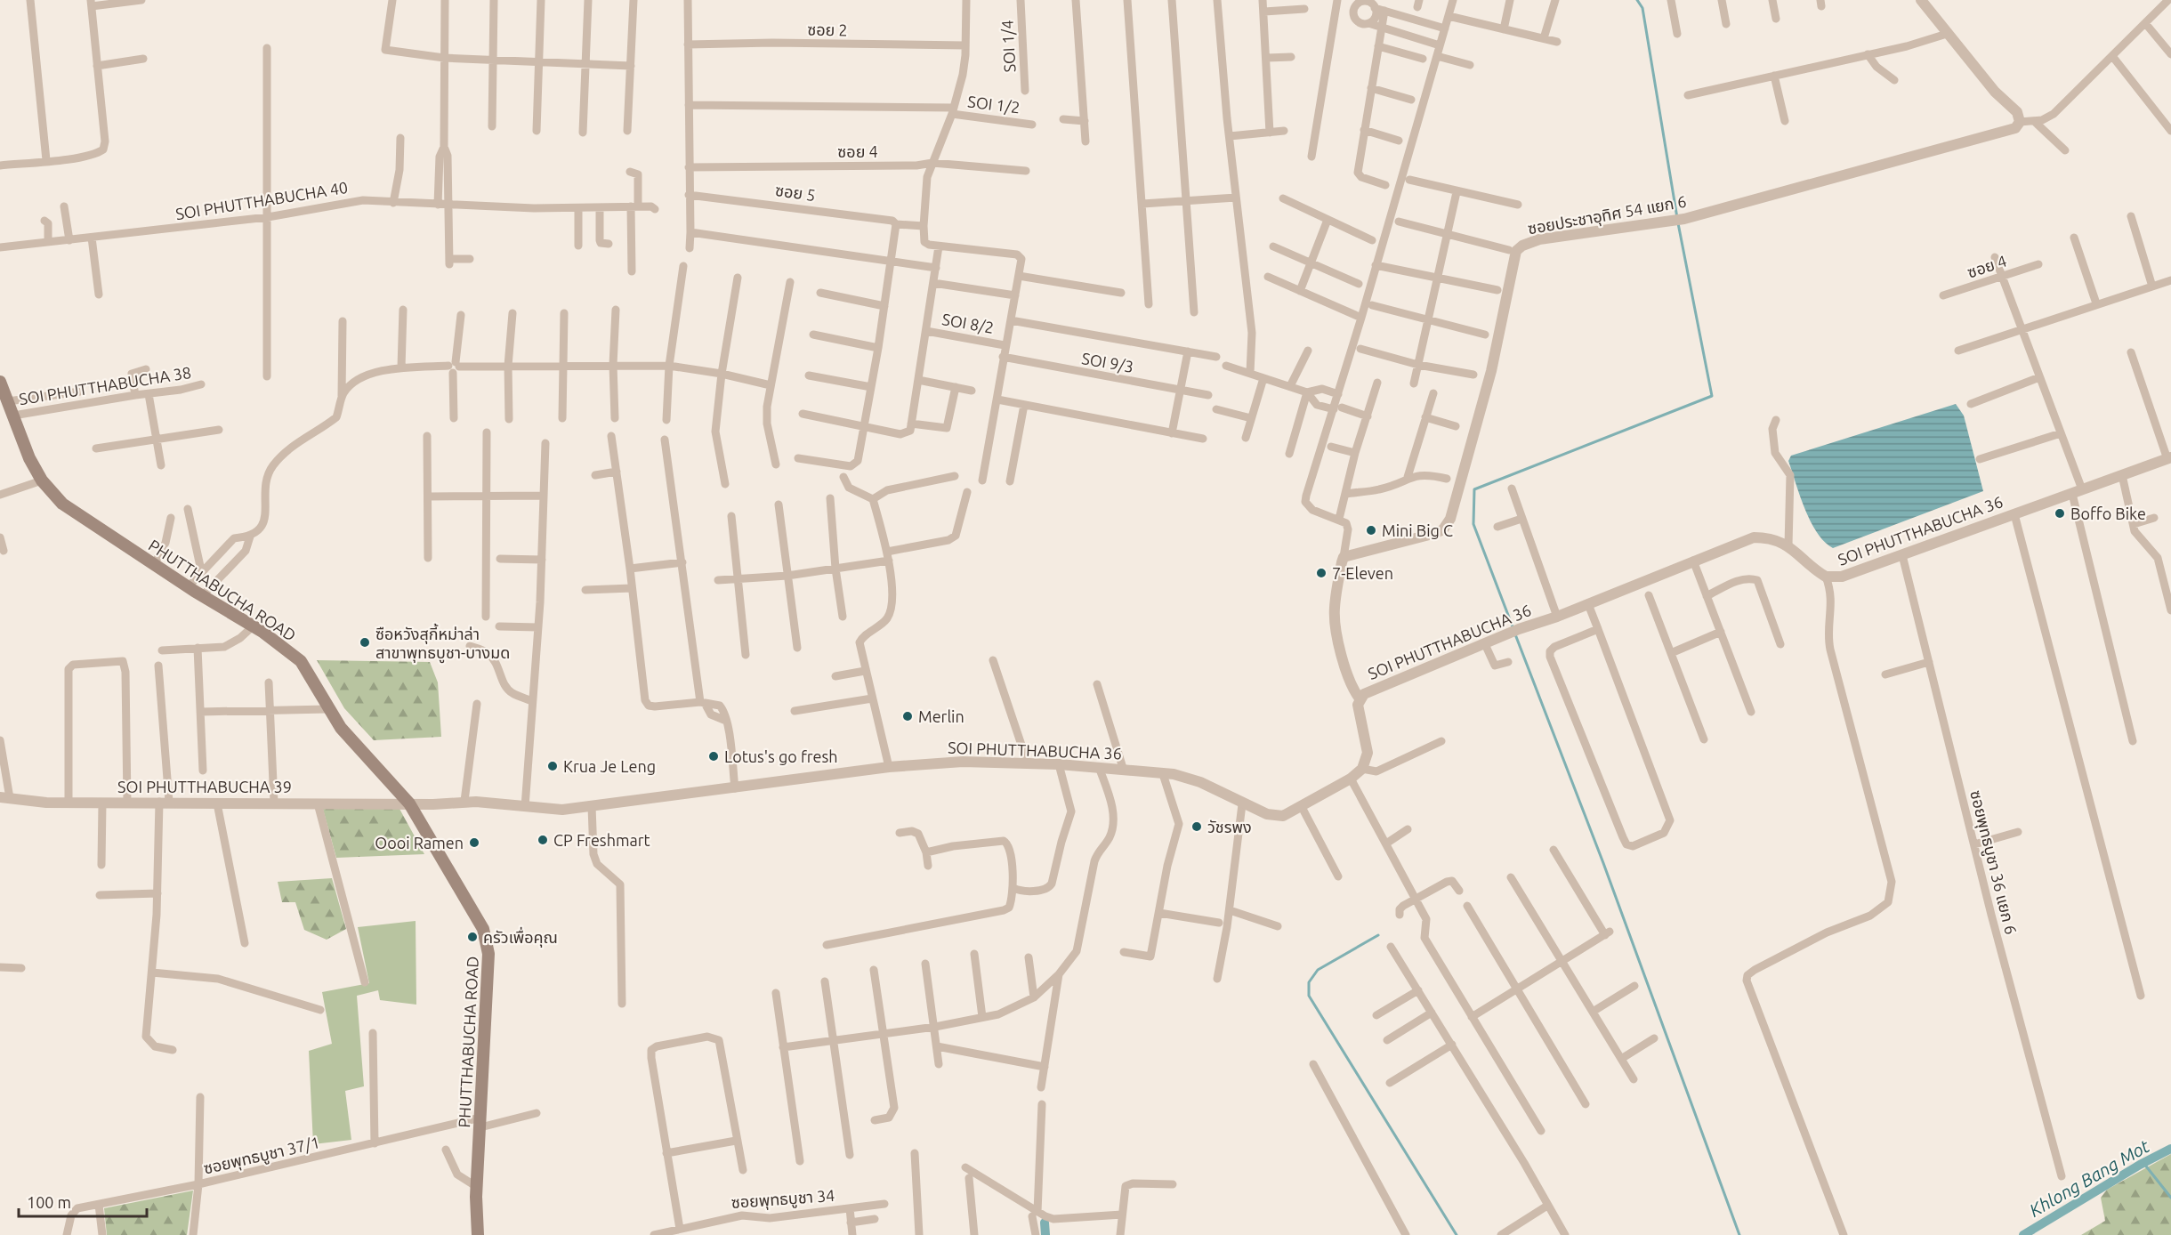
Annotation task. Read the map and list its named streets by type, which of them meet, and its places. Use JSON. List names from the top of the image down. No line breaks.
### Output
{"streets":{"main road":["PHUTTHABUCHA ROAD"],"street":["ซอย 2","SOI 1/4","SOI 1/2","ซอย 4","ซอย 5","SOI PHUTTHABUCHA 40","ซอยประชาอุทิศ 54 แยก 6","SOI 8/2","SOI 9/3","SOI PHUTTHABUCHA 38","SOI PHUTTHABUCHA 36","SOI PHUTTHABUCHA 39","ซอยพุทธบูชา 36 แยก 6","ซอยพุทธบูชา 37/1","ซอยพุทธบูชา 34"]},"crossings":[["SOI PHUTTHABUCHA 38","PHUTTHABUCHA ROAD"],["SOI PHUTTHABUCHA 36","PHUTTHABUCHA ROAD"],["SOI PHUTTHABUCHA 36","SOI PHUTTHABUCHA 39"],["SOI PHUTTHABUCHA 36","ซอยพุทธบูชา 36 แยก 6"],["PHUTTHABUCHA ROAD","SOI PHUTTHABUCHA 39"],["PHUTTHABUCHA ROAD","ซอยพุทธบูชา 37/1"]],"water":["Khlong Bang Mot"],"places":["Boffo Bike","Mini Big C","7-Eleven","ซือหวังสุกี้หม่าล่า สาขาพุทธบูชา-บางมด","Merlin","Lotus's go fresh","Krua Je Leng","วัชรพง","CP Freshmart","Oooi Ramen","ครัวเพื่อคุณ"],"scale_bar":"100 m"}
